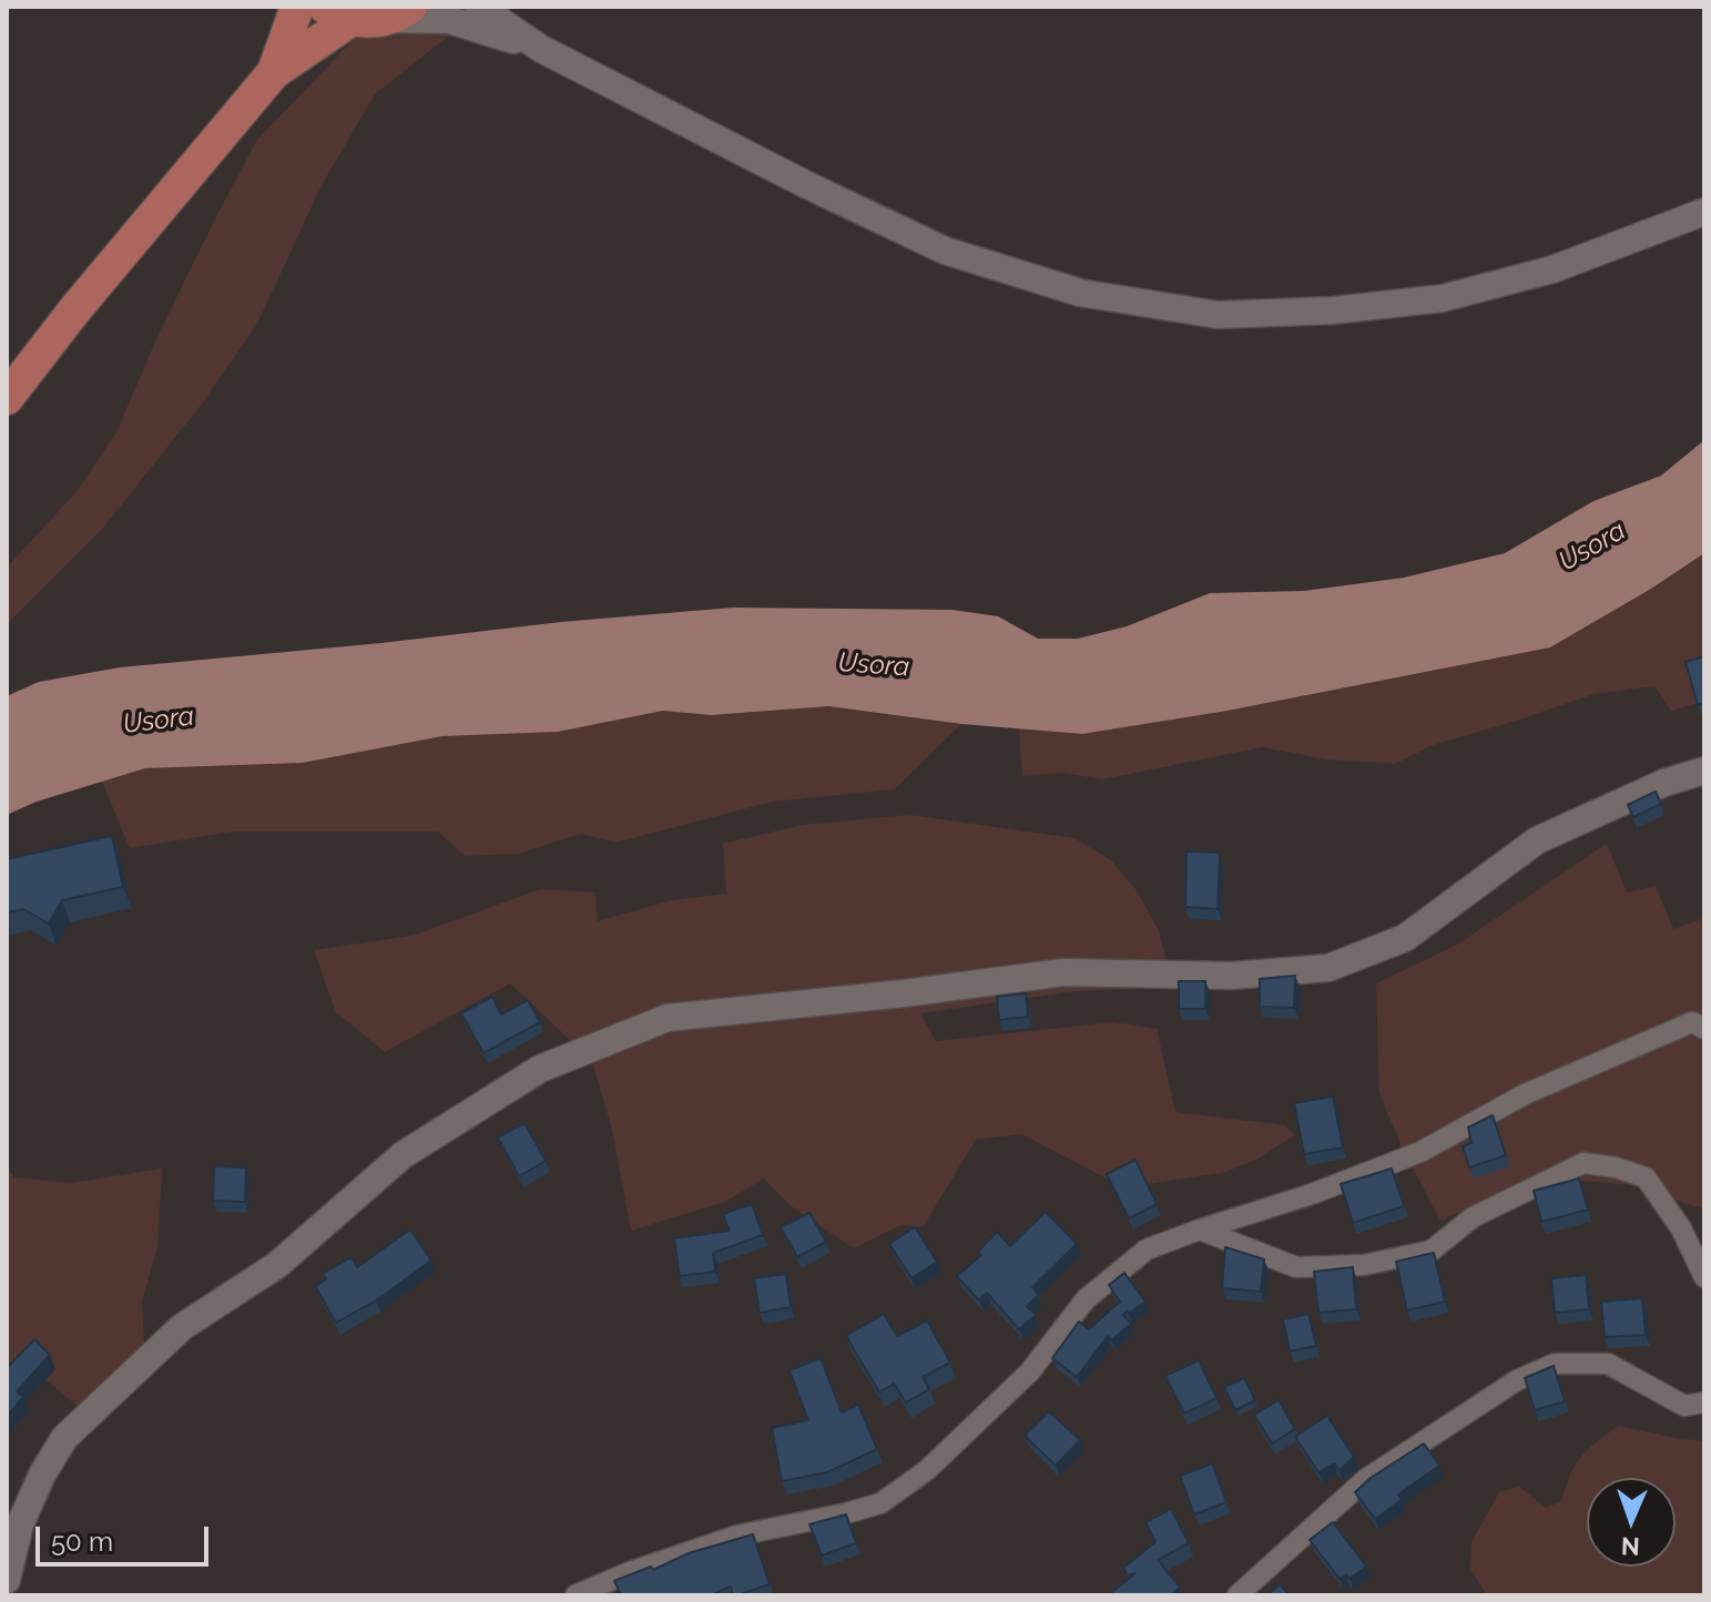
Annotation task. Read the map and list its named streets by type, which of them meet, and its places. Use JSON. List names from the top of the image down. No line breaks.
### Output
{"water":["Usora"],"scale_bar":"50 m","north":"bottom"}
